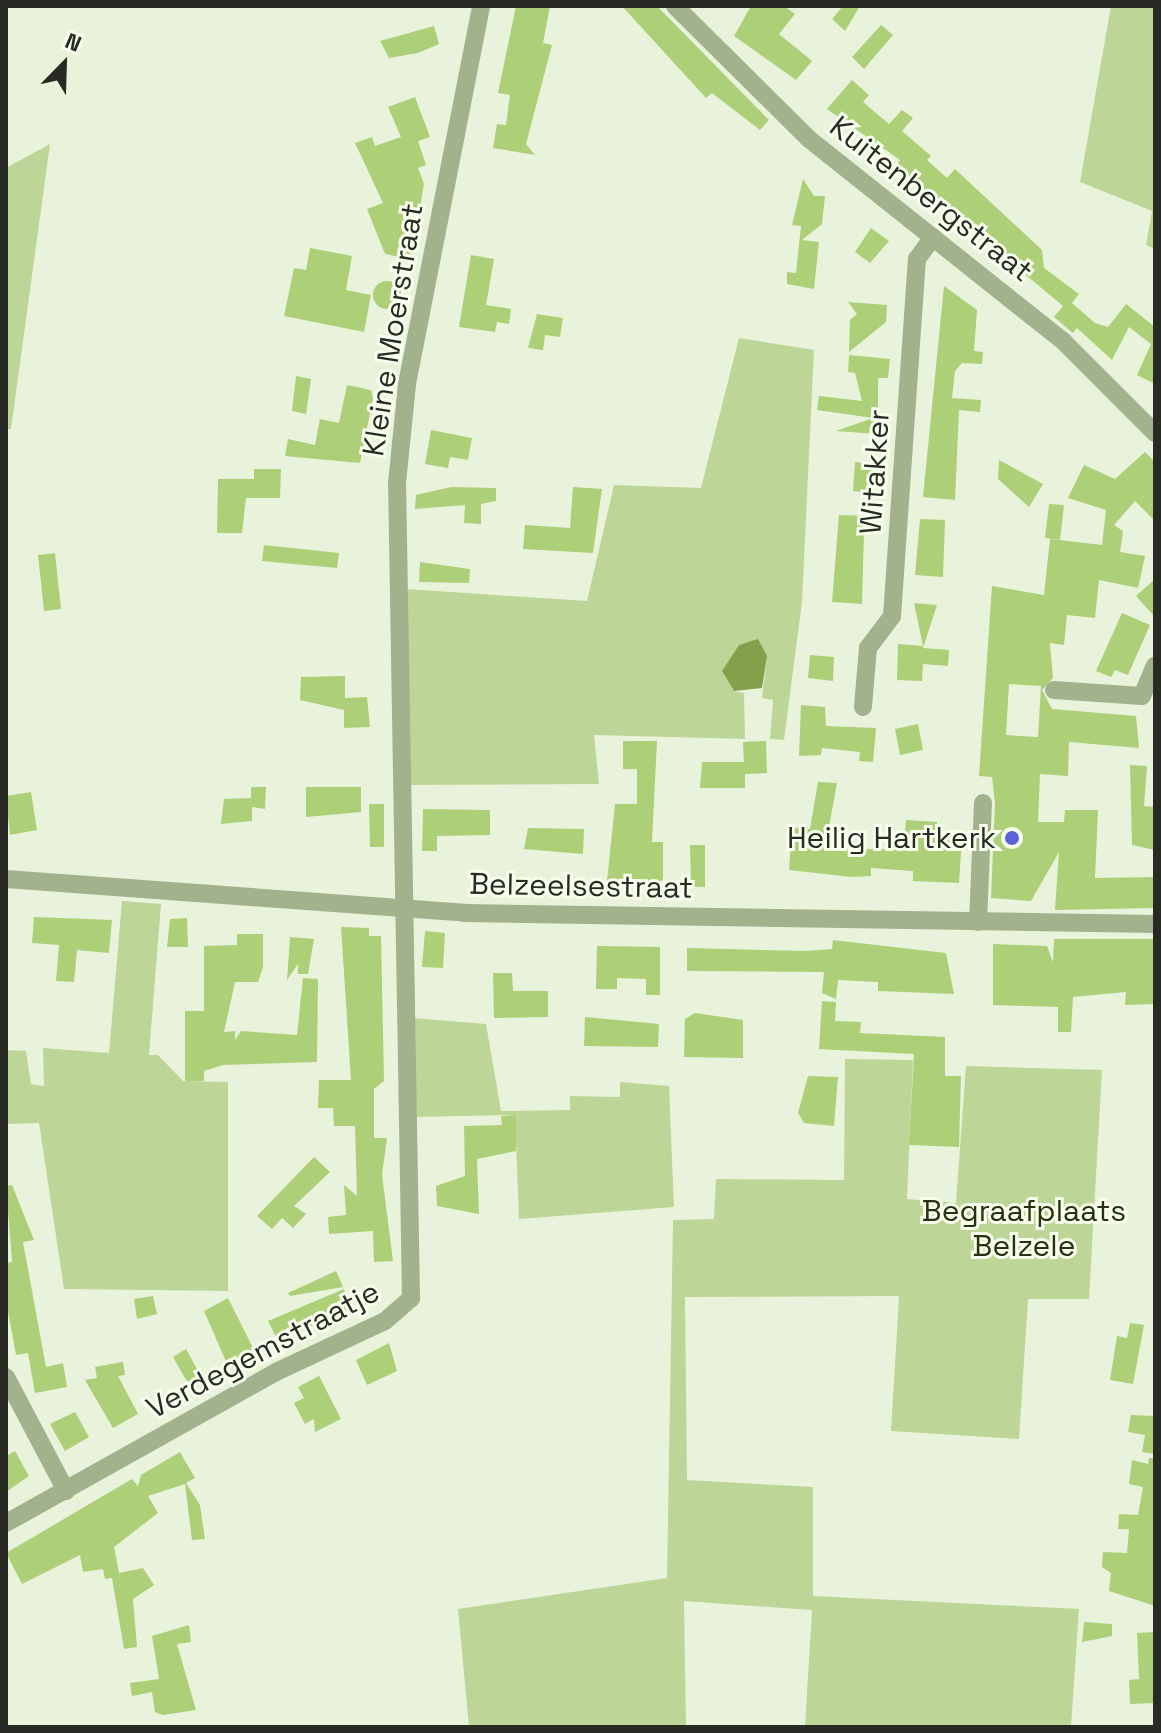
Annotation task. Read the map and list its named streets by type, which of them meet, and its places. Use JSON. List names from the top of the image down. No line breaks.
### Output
{"streets":{"street":["Kuitenbergstraat","Kleine Moerstraat","Witakker","Belzeelsestraat","Verdegemstraatje"]},"crossings":[["Kuitenbergstraat","Witakker"],["Kleine Moerstraat","Belzeelsestraat"],["Kleine Moerstraat","Verdegemstraatje"],["Belzeelsestraat","Verdegemstraatje"]],"parks":["Begraafplaats Belzele"],"places":["Heilig Hartkerk"],"north":"top right"}
